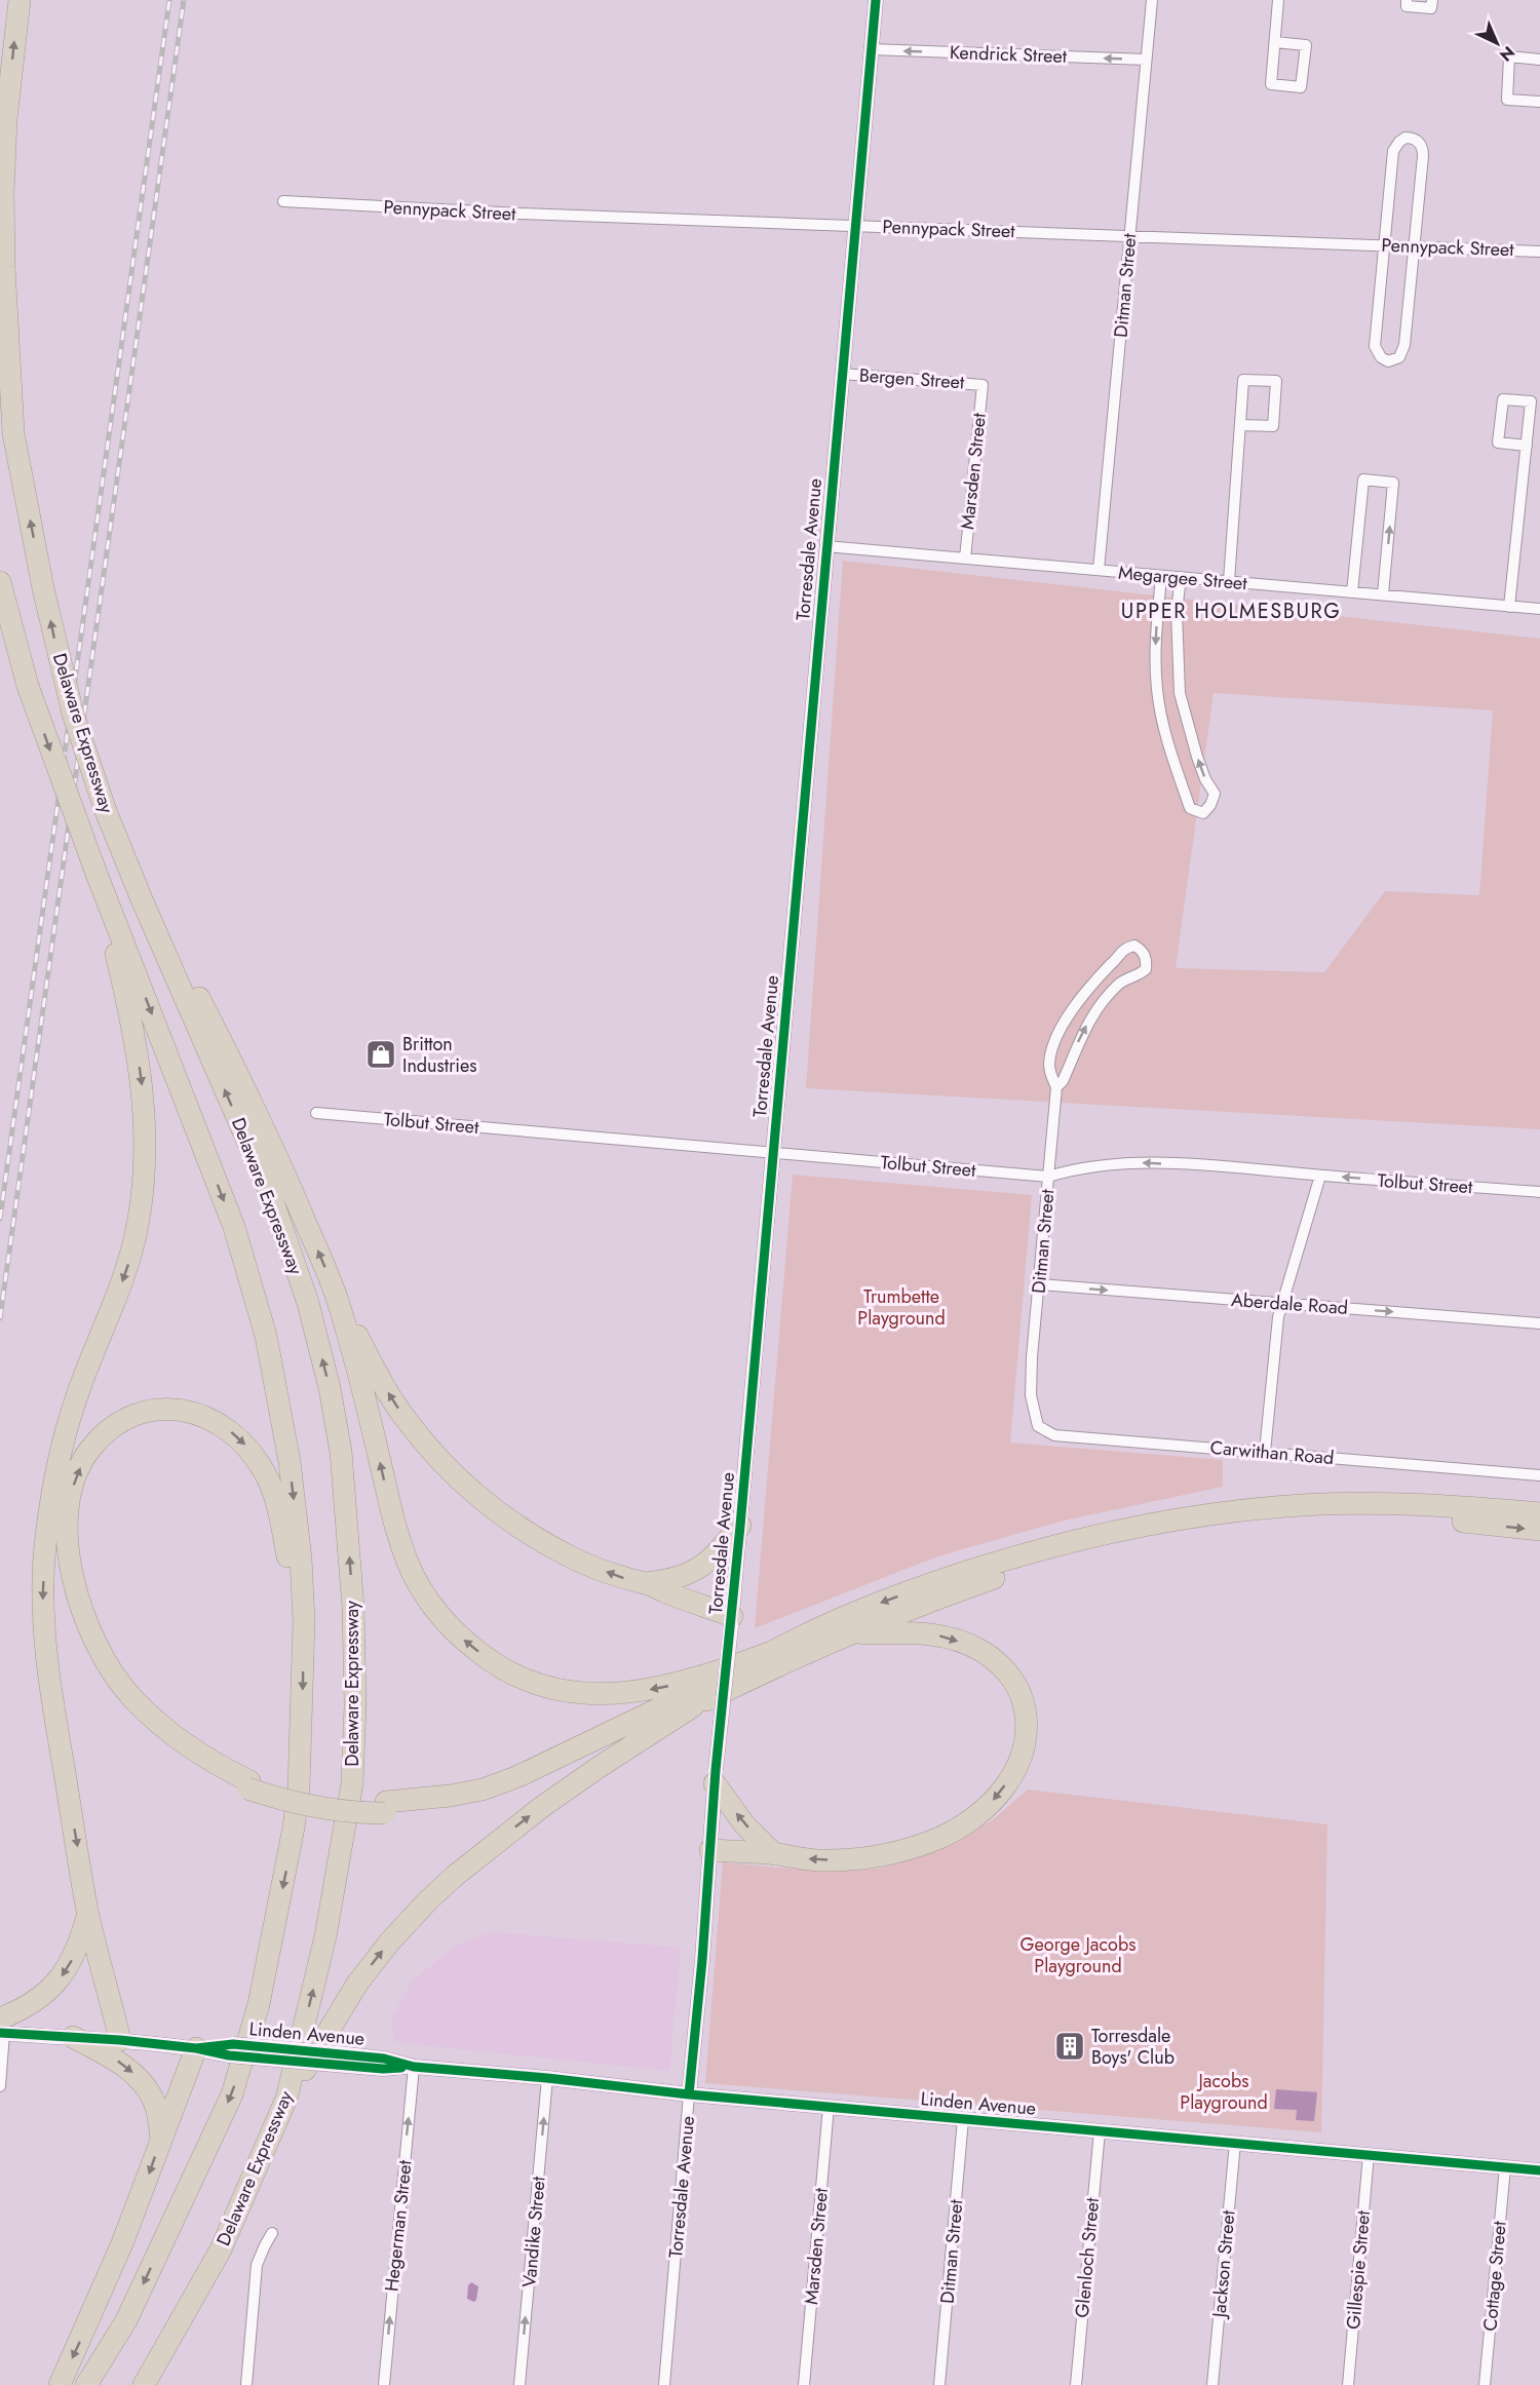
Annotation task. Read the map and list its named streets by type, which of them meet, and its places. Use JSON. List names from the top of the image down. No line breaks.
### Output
{"streets":{"highway":["Delaware Expressway"],"street":["Kendrick Street","Pennypack Street","Ditman Street","Bergen Street","Marsden Street","Torresdale Avenue","Megargee Street","Tolbut Street","Aberdale Road","Carwithan Road","Linden Avenue","Hegerman Street","Vandike Street","Glenloch Street","Jackson Street","Gillespie Street","Cottage Street"]},"crossings":[["Kendrick Street","Ditman Street"],["Kendrick Street","Torresdale Avenue"],["Pennypack Street","Ditman Street"],["Pennypack Street","Torresdale Avenue"],["Ditman Street","Megargee Street"],["Ditman Street","Tolbut Street"],["Ditman Street","Aberdale Road"],["Ditman Street","Carwithan Road"],["Ditman Street","Linden Avenue"],["Bergen Street","Marsden Street"],["Bergen Street","Torresdale Avenue"],["Marsden Street","Megargee Street"],["Marsden Street","Linden Avenue"],["Torresdale Avenue","Megargee Street"],["Torresdale Avenue","Tolbut Street"],["Torresdale Avenue","Linden Avenue"],["Linden Avenue","Hegerman Street"],["Linden Avenue","Vandike Street"],["Linden Avenue","Glenloch Street"],["Linden Avenue","Jackson Street"],["Linden Avenue","Gillespie Street"],["Linden Avenue","Cottage Street"]],"one_way":["Kendrick Street","Tolbut Street","Aberdale Road","Hegerman Street","Vandike Street"],"districts":["UPPER HOLMESBURG"],"parks":["Trumbette Playground","George Jacobs Playground","Jacobs Playground"],"places":{"shop":["Britton Industries"],"building":["Torresdale Boys' Club"]},"north":"bottom right"}
